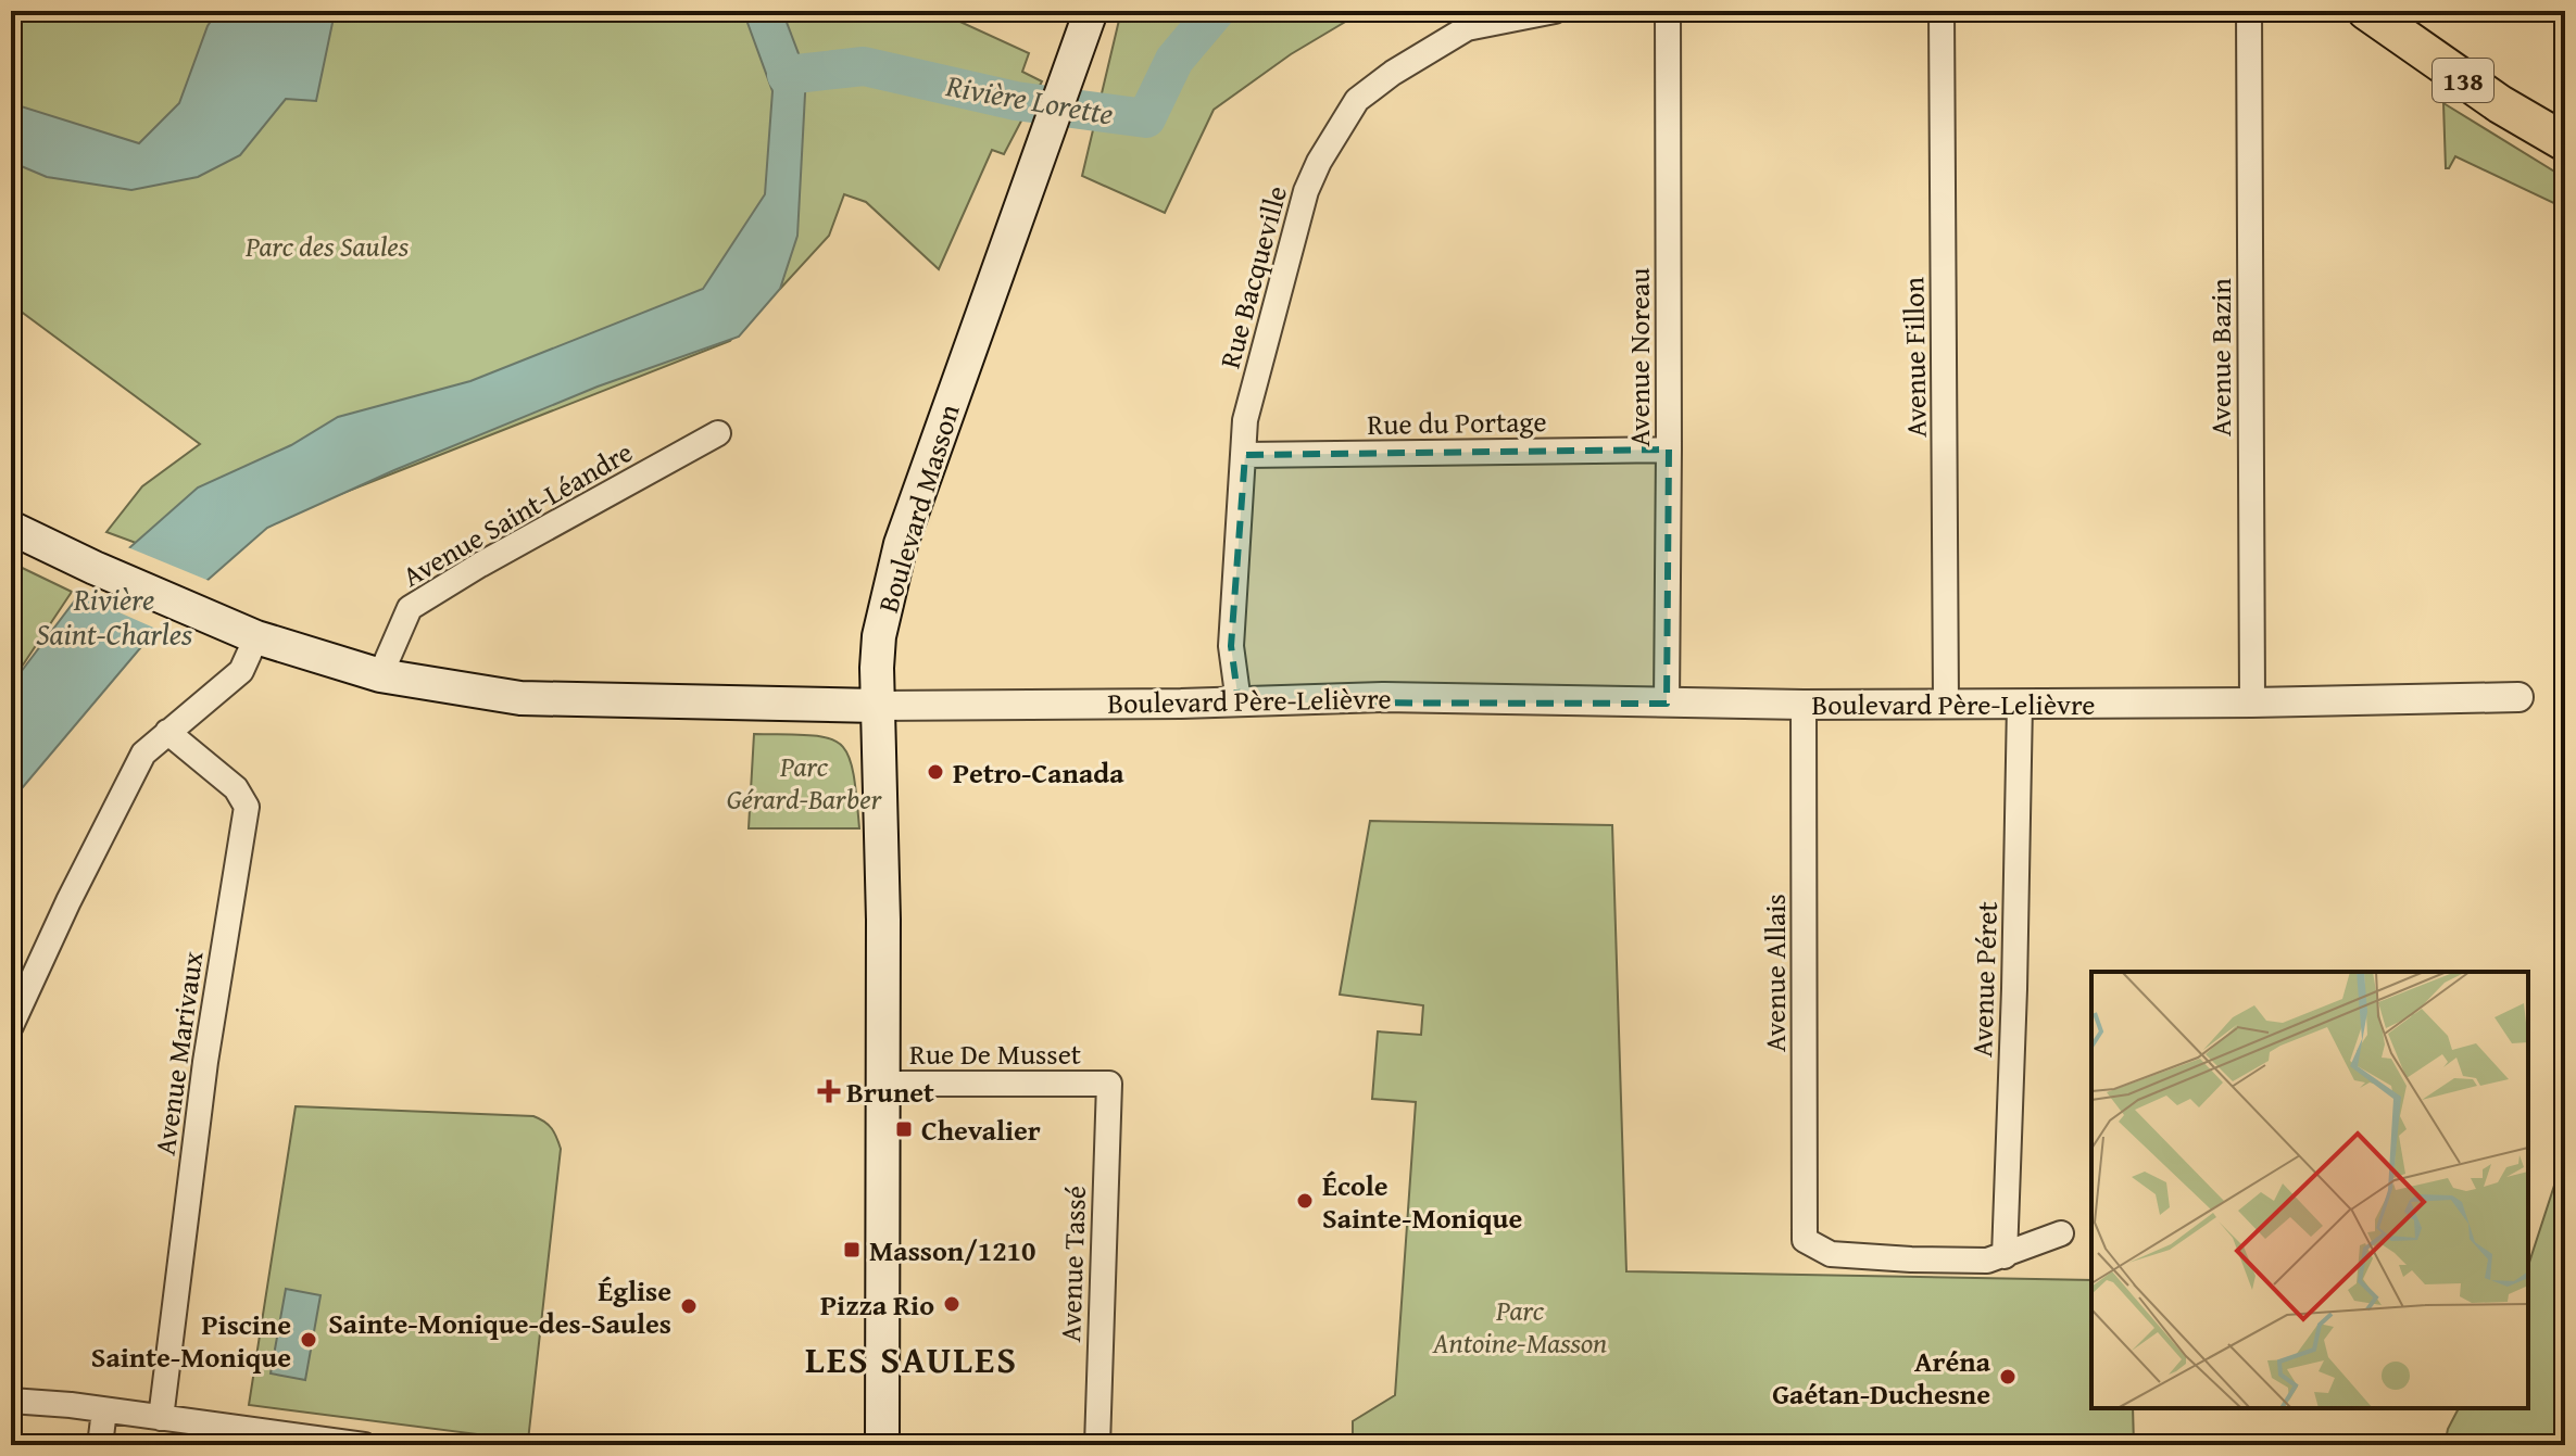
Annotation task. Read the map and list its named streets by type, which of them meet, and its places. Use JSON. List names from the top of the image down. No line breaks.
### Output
{"streets":{"main road":["138","Boulevard Masson","Boulevard Père-Lelièvre"],"street":["Rue Bacqueville","Avenue Noreau","Avenue Fillon","Avenue Bazin","Rue du Portage","Avenue Saint-Léandre","Avenue Allais","Avenue Péret","Avenue Marivaux","Rue De Musset","Avenue Tassé"]},"crossings":[["Rue Bacqueville","Rue du Portage"],["Rue Bacqueville","Boulevard Père-Lelièvre"],["Avenue Noreau","Rue du Portage"],["Avenue Noreau","Boulevard Père-Lelièvre"],["Avenue Fillon","Boulevard Père-Lelièvre"],["Avenue Bazin","Boulevard Père-Lelièvre"],["Boulevard Masson","Boulevard Père-Lelièvre"],["Boulevard Masson","Rue De Musset"],["Avenue Saint-Léandre","Boulevard Père-Lelièvre"],["Boulevard Père-Lelièvre","Avenue Allais"],["Boulevard Père-Lelièvre","Avenue Péret"],["Avenue Allais","Avenue Péret"],["Rue De Musset","Avenue Tassé"]],"districts":["LES SAULES"],"water":["Rivière Lorette","Rivière Saint-Charles"],"parks":["Parc des Saules","Parc Gérard-Barber","Parc Antoine-Masson"],"places":{"other":["Petro-Canada","École Sainte-Monique","Pizza Rio","Église Sainte-Monique-des-Saules","Piscine Sainte-Monique","Aréna Gaétan-Duchesne"],"health":["Brunet"],"transit":["Chevalier","Masson/1210"]}}
